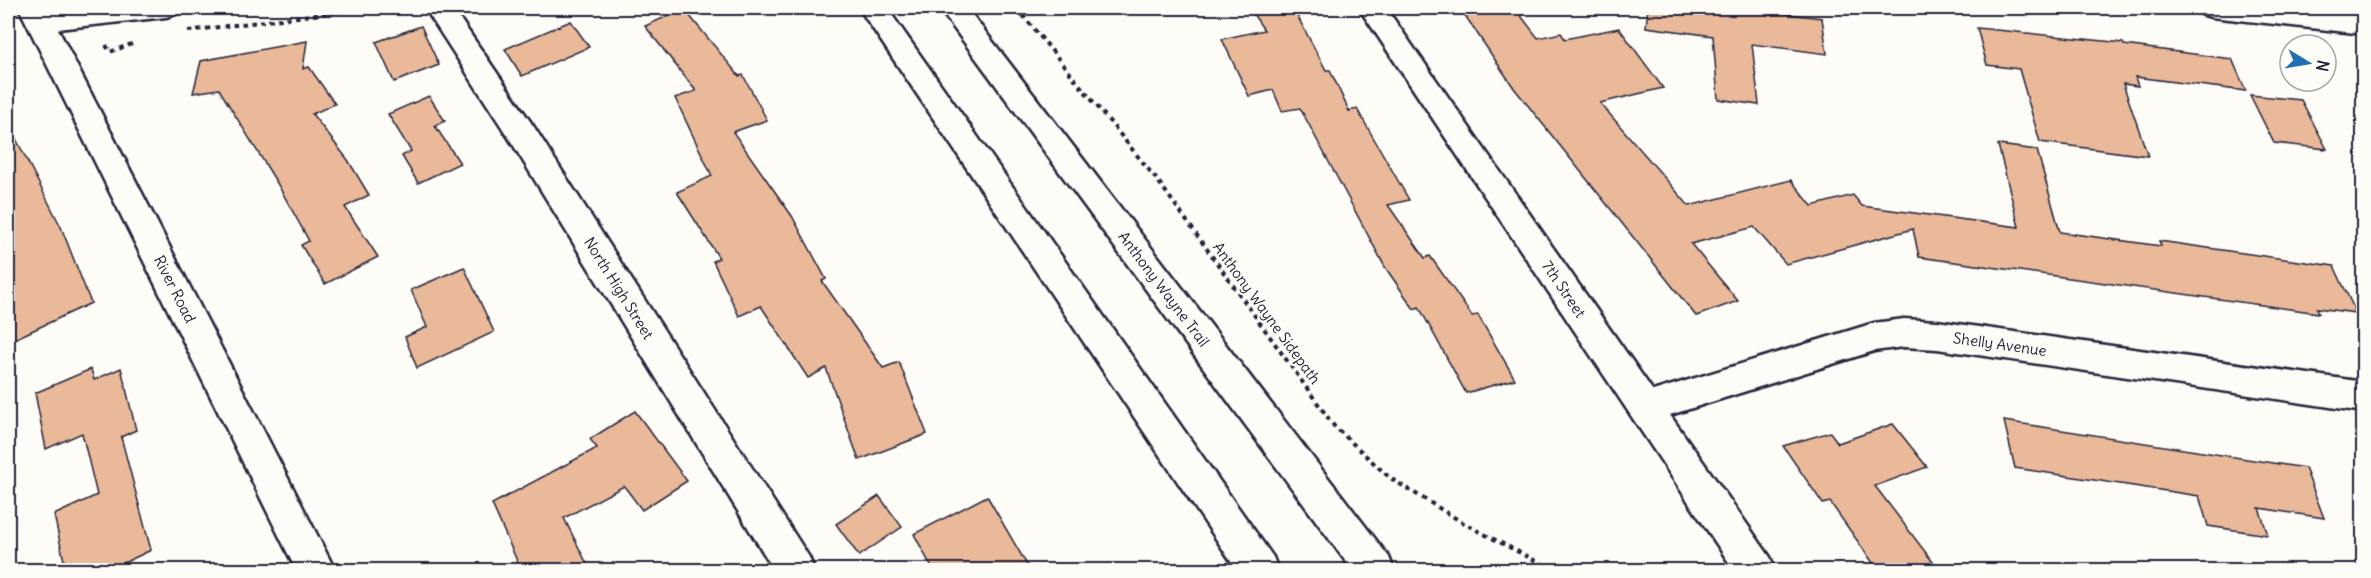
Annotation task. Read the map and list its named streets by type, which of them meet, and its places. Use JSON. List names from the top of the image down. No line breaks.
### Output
{"streets":{"main road":["North High Street","River Road","Anthony Wayne Trail","7th Street","Shelly Avenue"],"path":["Anthony Wayne Sidepath"]},"crossings":[["7th Street","Shelly Avenue"]],"north":"right"}
